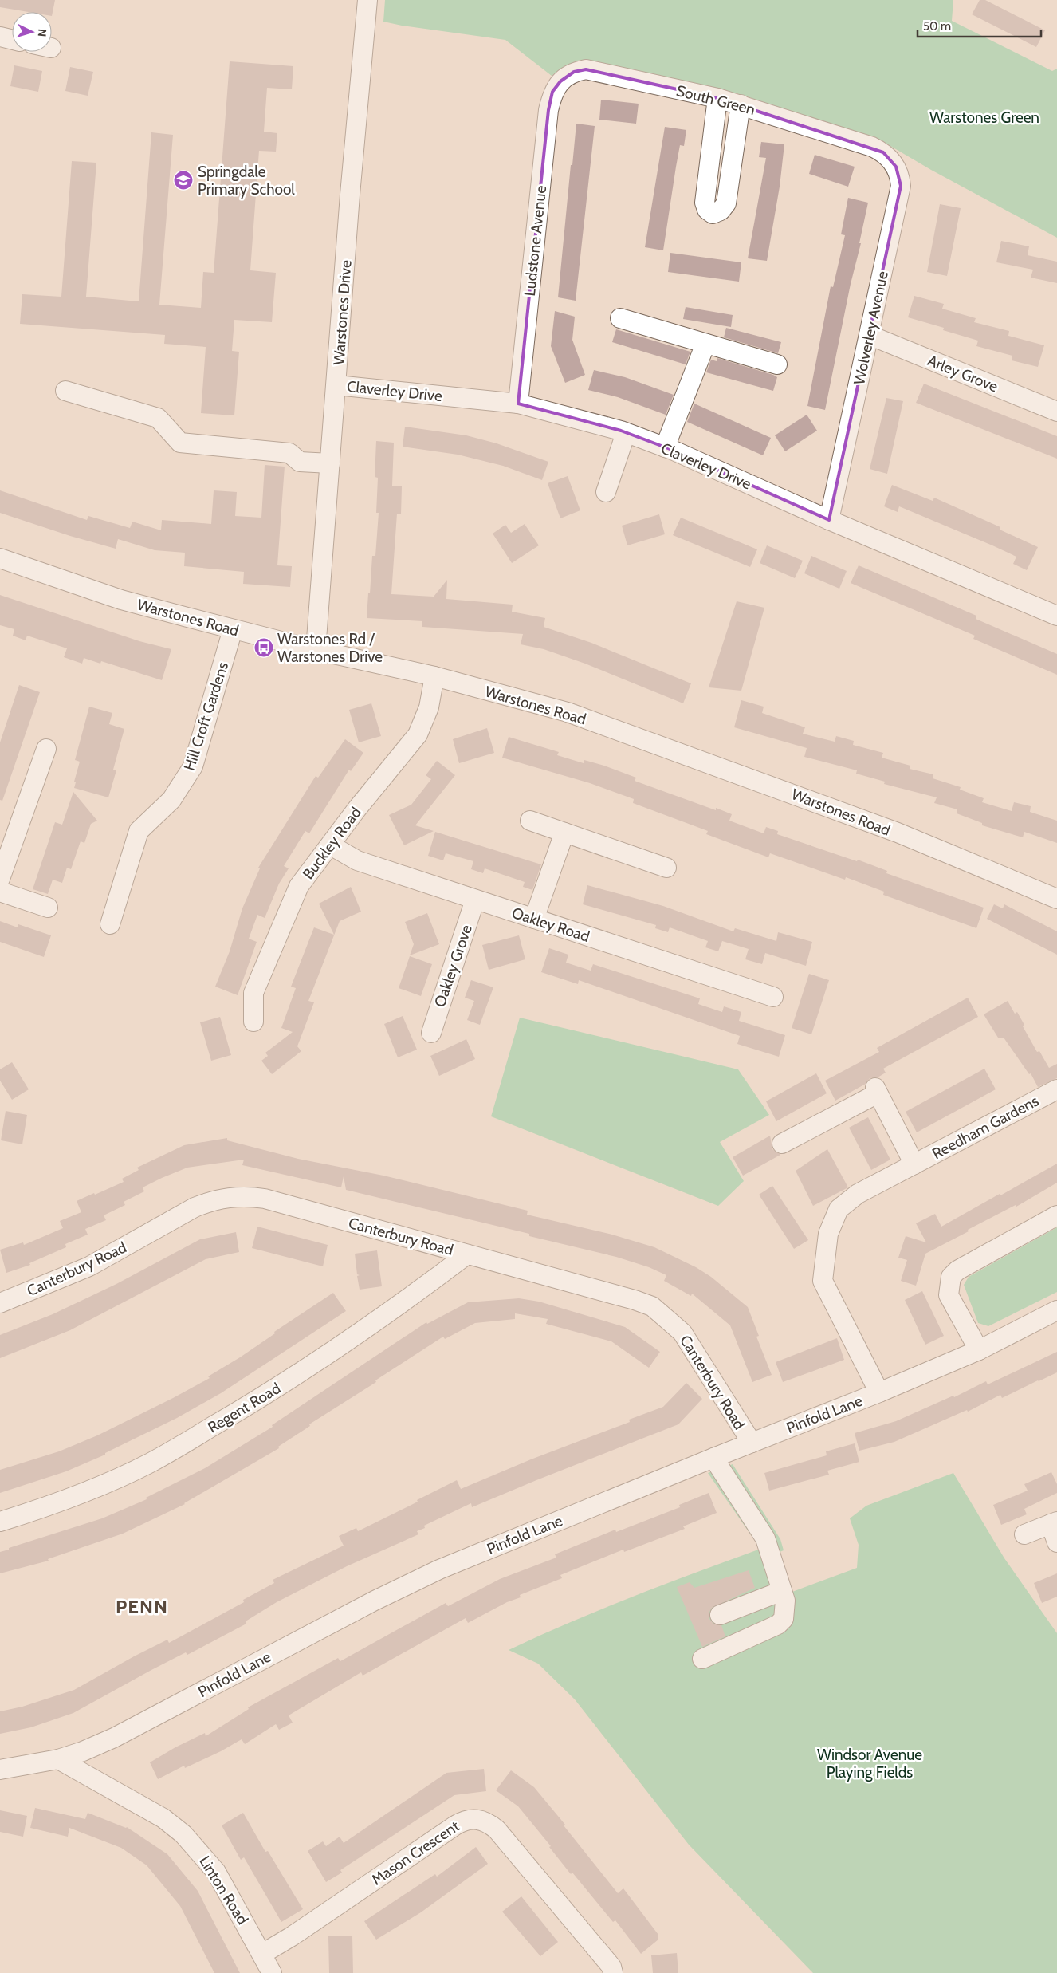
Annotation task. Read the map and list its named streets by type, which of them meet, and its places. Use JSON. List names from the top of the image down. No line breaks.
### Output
{"streets":{"street":["South Green","Ludstone Avenue","Warstones Drive","Wolverley Avenue","Arley Grove","Claverley Drive","Warstones Road","Hill Croft Gardens","Buckley Road","Oakley Road","Oakley Grove","Reedham Gardens","Canterbury Road","Regent Road","Pinfold Lane","Mason Crescent","Linton Road"]},"crossings":[["South Green","Ludstone Avenue"],["South Green","Wolverley Avenue"],["Ludstone Avenue","Claverley Drive"],["Warstones Drive","Claverley Drive"],["Warstones Drive","Warstones Road"],["Wolverley Avenue","Arley Grove"],["Wolverley Avenue","Claverley Drive"],["Warstones Road","Hill Croft Gardens"],["Warstones Road","Buckley Road"],["Buckley Road","Oakley Road"],["Oakley Road","Oakley Grove"],["Reedham Gardens","Pinfold Lane"],["Canterbury Road","Regent Road"],["Canterbury Road","Pinfold Lane"],["Pinfold Lane","Linton Road"],["Mason Crescent","Linton Road"]],"districts":["PENN"],"parks":["Warstones Green","Windsor Avenue Playing Fields"],"places":{"school or university":["Springdale Primary School"],"bus stop":["Warstones Rd / Warstones Drive"]},"scale_bar":"50 m","north":"right"}
